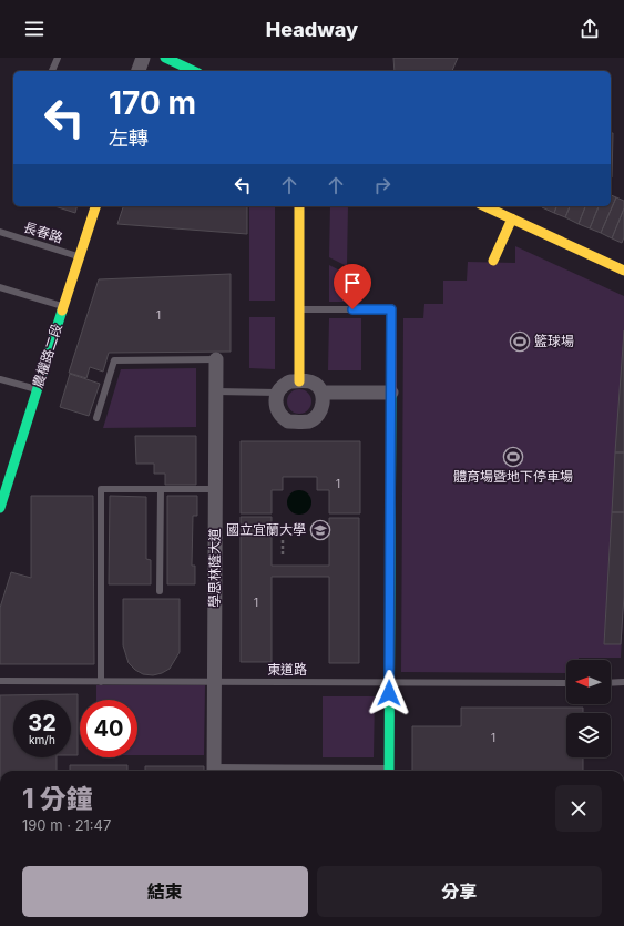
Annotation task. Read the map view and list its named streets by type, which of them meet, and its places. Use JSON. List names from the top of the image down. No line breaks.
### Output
{"streets":{"street":["農權路二段","學思林蔭大道"],"lane":["長春路","東道路"]},"crossings":[["長春路","農權路二段"],["學思林蔭大道","東道路"]],"places":{"sports":["籃球場","體育場暨地下停車場"],"school or university":["國立宜蘭大學"]},"house_numbers":["1","1","1","1"],"north":"left","page":{"header":"Headway","turn":["170 m","左轉"],"speed":"32 km/h","limit":"40","heading":["1 分鐘","190 m · 21:47"],"buttons":["結束","分享"]}}
